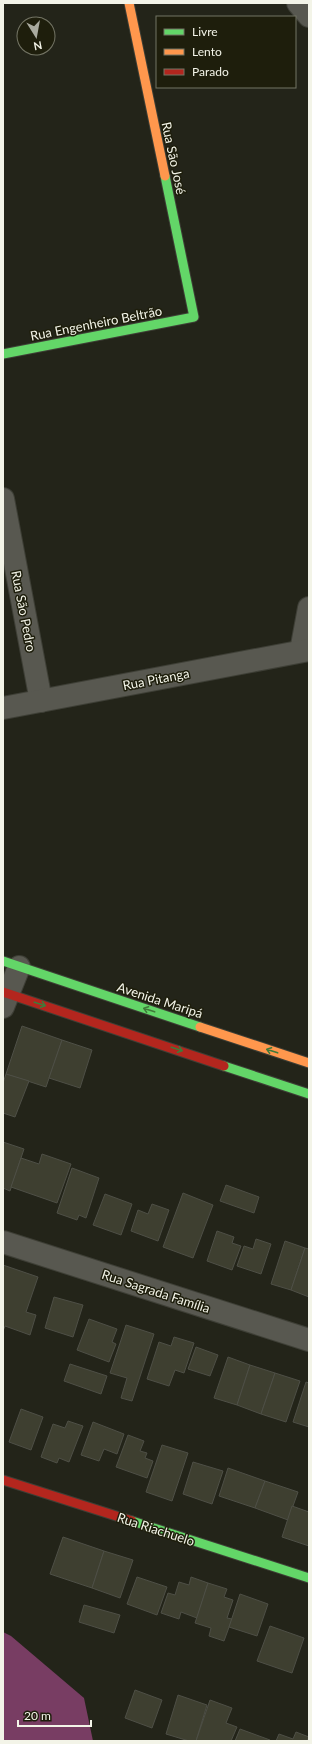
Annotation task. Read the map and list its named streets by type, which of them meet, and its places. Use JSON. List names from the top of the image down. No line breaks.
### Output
{"streets":{"street":["Rua São José","Rua Engenheiro Beltrão","Rua São Pedro","Rua Pitanga","Avenida Maripá","Rua Sagrada Família","Rua Riachuelo"]},"crossings":[["Rua São José","Rua Engenheiro Beltrão"],["Rua São Pedro","Rua Pitanga"]],"legend":["Livre","Lento","Parado"],"scale_bar":"20 m","north":"bottom"}
